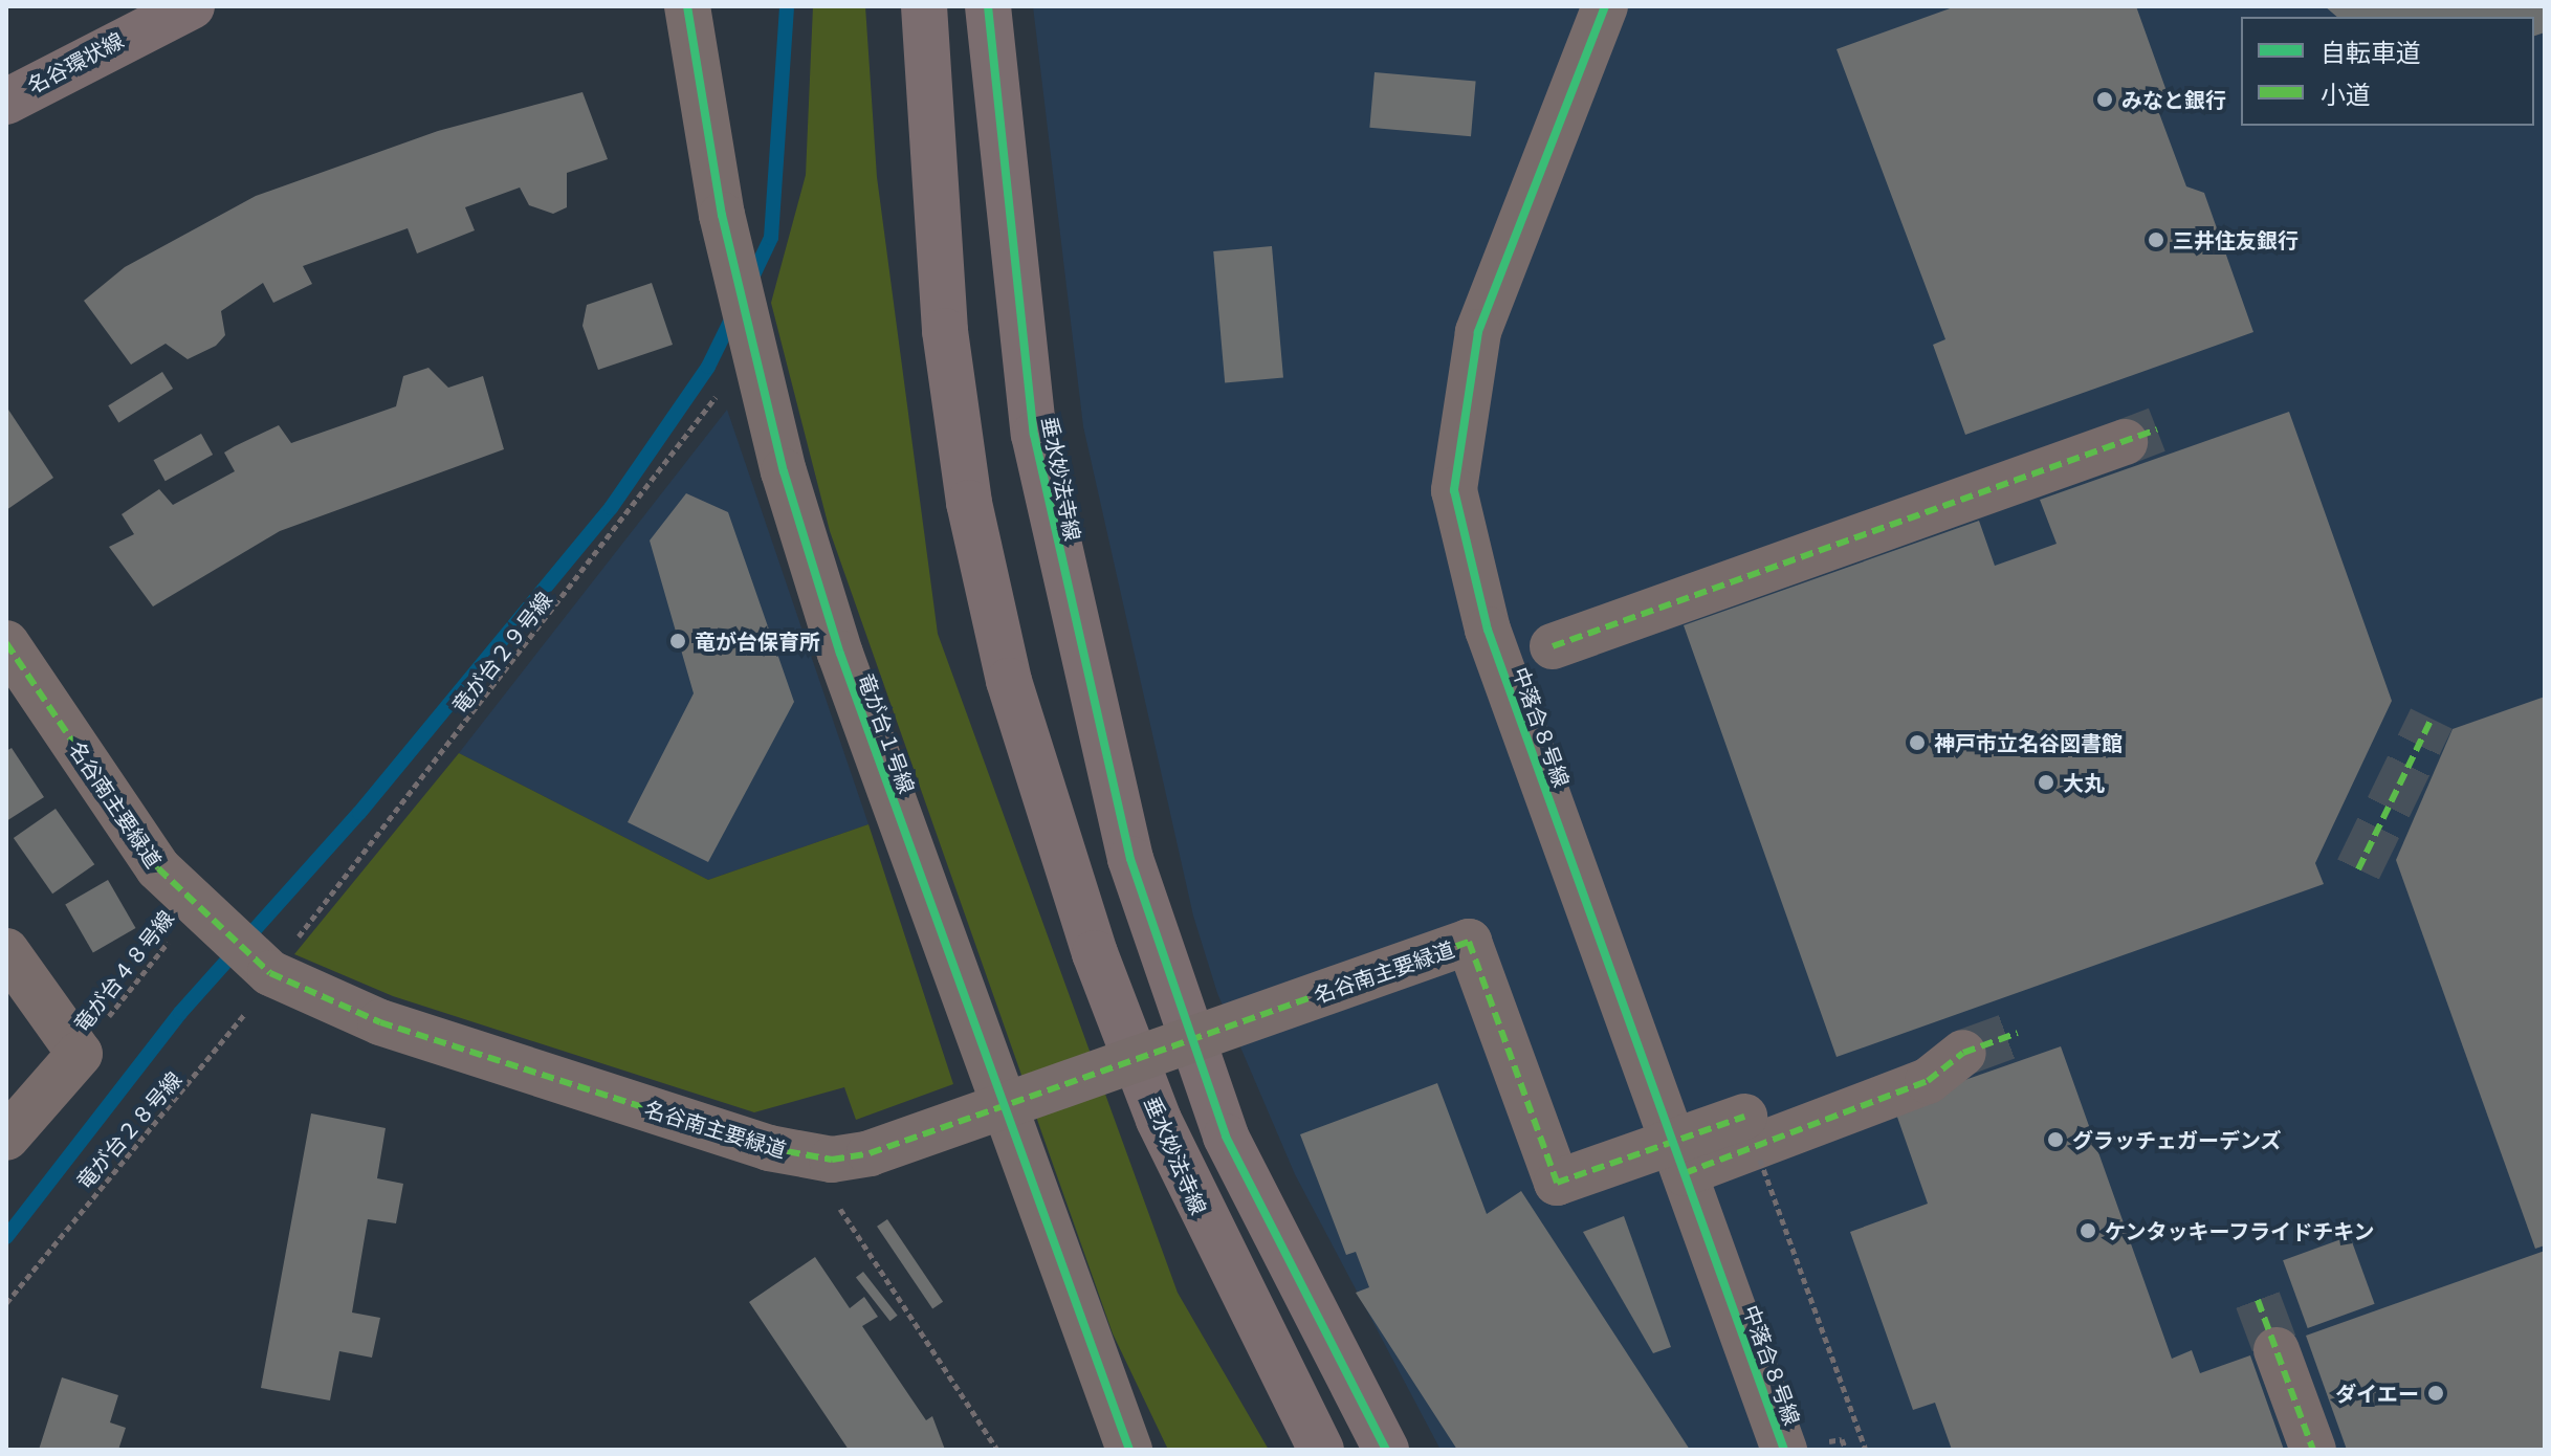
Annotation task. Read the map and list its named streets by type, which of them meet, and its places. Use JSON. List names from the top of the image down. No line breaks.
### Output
{"streets":{"street":["名谷環状線","垂水妙法寺線","中落合８号線","竜が台１号線","名谷南主要緑道"],"path":["竜が台２９号線","竜が台４８号線","竜が台２８号線"]},"crossings":[["竜が台２９号線","竜が台１号線"],["竜が台２９号線","名谷南主要緑道"],["竜が台２９号線","竜が台２８号線"],["名谷南主要緑道","竜が台４８号線"],["名谷南主要緑道","竜が台２８号線"]],"places":["みなと銀行","三井住友銀行","竜が台保育所","神戸市立名谷図書館","大丸","グラッチェガーデンズ","ケンタッキーフライドチキン","ダイエー"],"legend":["自転車道","小道"]}
